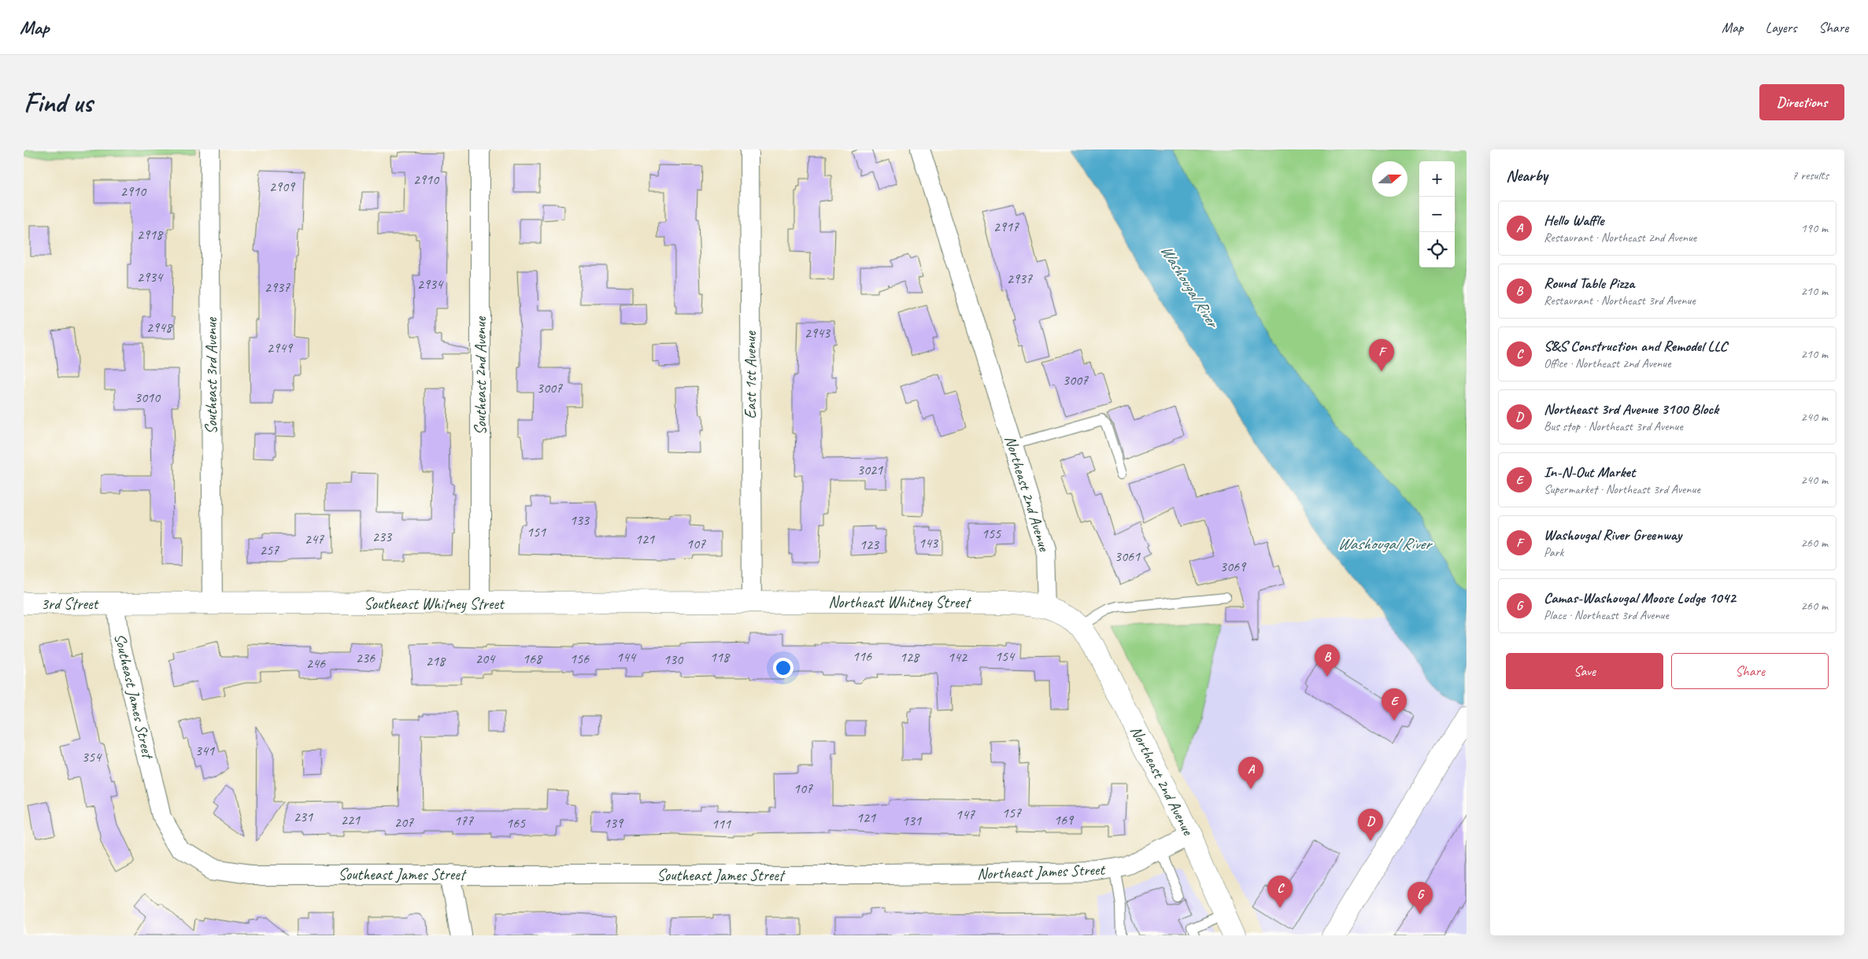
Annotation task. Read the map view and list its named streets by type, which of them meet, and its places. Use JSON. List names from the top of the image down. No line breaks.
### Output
{"streets":{"street":["East 1st Avenue","Southeast 3rd Avenue","Southeast 2nd Avenue","Northeast 2nd Avenue","Northeast Whitney Street","3rd Street","Southeast Whitney Street","Southeast James Street","Northeast James Street"]},"crossings":[["East 1st Avenue","Northeast Whitney Street"],["East 1st Avenue","Southeast Whitney Street"],["Southeast 3rd Avenue","Southeast Whitney Street"],["Southeast 2nd Avenue","Southeast Whitney Street"],["Northeast 2nd Avenue","Northeast Whitney Street"],["Northeast 2nd Avenue","Northeast James Street"],["Northeast Whitney Street","Southeast Whitney Street"],["3rd Street","Southeast Whitney Street"],["3rd Street","Southeast James Street"],["Southeast Whitney Street","Southeast James Street"],["Southeast James Street","Northeast James Street"]],"water":["Washougal River"],"house_numbers":["2910","2909","2910","2917","2918","2934","2937","2934","2937","2948","2943","2949","3007","3007","3010","3021","133","151","155","233","247","121","143","107","123","257","3061","3069","116","154","144","118","128","142","236","204","168","156","130","218","246","341","354","107","157","147","231","121","221","169","177","131","207","165","139","111"],"north":"right","page":{"header":"Map","nav":["Map","Layers","Share"],"buttons":["Directions",["Save","Share"]],"title":"Find us","heading":["Nearby","7 results"],"map_buttons":["+","−"],"list":[{"mark":"A","name":"Hello Waffle","note":"Restaurant · Northeast 2nd Avenue","value":"190 m"},{"mark":"B","name":"Round Table Pizza","note":"Restaurant · Northeast 3rd Avenue","value":"210 m"},{"mark":"C","name":"S&S Construction and Remodel LLC","note":"Office · Northeast 2nd Avenue","value":"210 m"},{"mark":"D","name":"Northeast 3rd Avenue 3100 Block","note":"Bus stop · Northeast 3rd Avenue","value":"240 m"},{"mark":"E","name":"In-N-Out Market","note":"Supermarket · Northeast 3rd Avenue","value":"240 m"},{"mark":"F","name":"Washougal River Greenway","note":"Park","value":"260 m"},{"mark":"G","name":"Camas-Washougal Moose Lodge 1042","note":"Place · Northeast 3rd Avenue","value":"260 m"}],"pins":["F","B","E","A","D","C","G"]}}
